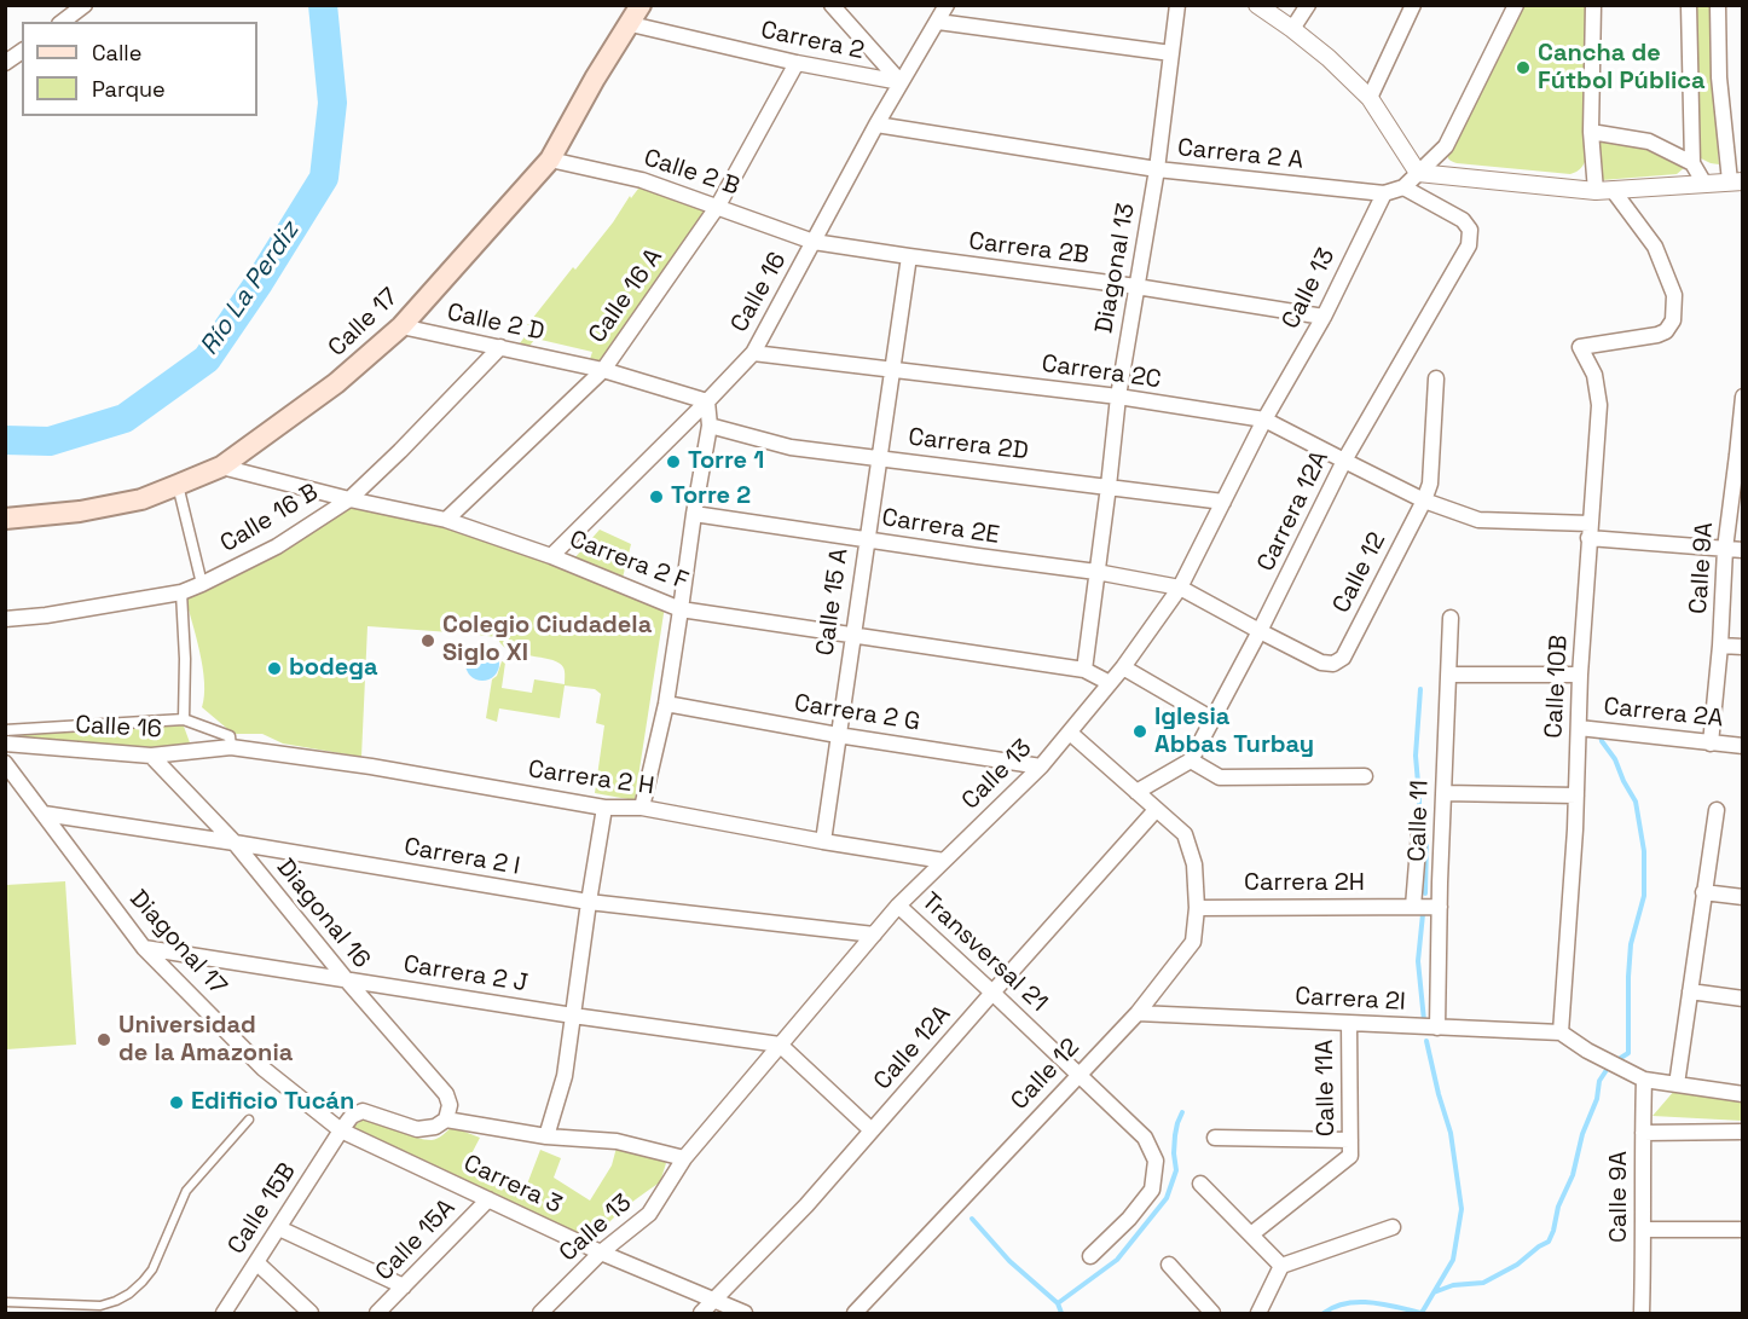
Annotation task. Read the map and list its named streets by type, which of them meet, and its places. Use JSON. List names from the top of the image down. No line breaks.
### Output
{"streets":{"main road":["Calle 17"],"street":["Carrera 2","Carrera 2 A","Calle 2 B","Carrera 2B","Diagonal 13","Calle 13","Calle 16","Calle 16 A","Calle 2 D","Carrera 2C","Carrera 2D","Carrera 12A","Calle 16 B","Carrera 2E","Carrera 2 F","Calle 9A","Calle 12","Calle 15 A","Calle 10B","Carrera 2 G","Carrera 2A","Carrera 2 H","Calle 11","Carrera 2 I","Carrera 2H","Diagonal 16","Diagonal 17","Transversal 21","Carrera 2 J","Carrera 2I","Calle 12A","Calle 11A","Carrera 3","Calle 15B","Calle 15A"]},"crossings":[["Carrera 2","Calle 16"],["Carrera 2","Calle 16 A"],["Carrera 2","Calle 17"],["Carrera 2 A","Diagonal 13"],["Carrera 2 A","Calle 13"],["Carrera 2 A","Calle 16"],["Carrera 2 A","Carrera 12A"],["Calle 2 B","Carrera 2B"],["Calle 2 B","Calle 16"],["Calle 2 B","Calle 16 A"],["Calle 2 B","Calle 17"],["Carrera 2B","Diagonal 13"],["Carrera 2B","Calle 13"],["Carrera 2B","Calle 16"],["Carrera 2B","Calle 15 A"],["Diagonal 13","Carrera 2C"],["Diagonal 13","Carrera 2D"],["Diagonal 13","Carrera 2E"],["Diagonal 13","Carrera 2 F"],["Calle 13","Carrera 2C"],["Calle 13","Carrera 2D"],["Calle 13","Carrera 2E"],["Calle 13","Carrera 2 F"],["Calle 13","Carrera 2 G"],["Calle 13","Carrera 2 H"],["Calle 13","Carrera 2 I"],["Calle 13","Transversal 21"],["Calle 13","Carrera 2 J"],["Calle 13","Carrera 3"],["Calle 16","Calle 2 D"],["Calle 16","Carrera 2C"],["Calle 16","Carrera 2 F"],["Calle 16","Carrera 2 H"],["Calle 16","Diagonal 16"],["Calle 16 A","Calle 2 D"],["Calle 16 A","Carrera 2 F"],["Calle 17","Calle 2 D"],["Calle 17","Carrera 2 F"],["Calle 2 D","Calle 16 B"],["Carrera 2C","Carrera 12A"],["Carrera 2C","Calle 12"],["Carrera 2C","Calle 15 A"],["Carrera 2D","Calle 15 A"],["Carrera 12A","Carrera 2E"],["Carrera 12A","Calle 12"],["Calle 16 B","Carrera 2 F"],["Carrera 2E","Calle 12"],["Carrera 2E","Calle 15 A"],["Carrera 2 F","Calle 15 A"],["Calle 9A","Carrera 2A"],["Calle 12","Carrera 2H"],["Calle 12","Transversal 21"],["Calle 12","Carrera 2I"],["Calle 12","Calle 12A"],["Calle 15 A","Carrera 2 G"],["Calle 15 A","Carrera 2 H"],["Calle 10B","Carrera 2A"],["Calle 10B","Carrera 2I"],["Calle 11","Carrera 2H"],["Calle 11","Carrera 2I"],["Carrera 2 I","Diagonal 16"],["Carrera 2 I","Diagonal 17"],["Diagonal 16","Carrera 2 J"],["Diagonal 17","Carrera 2 J"],["Diagonal 17","Carrera 3"],["Diagonal 17","Calle 15B"],["Transversal 21","Calle 12A"],["Carrera 2I","Calle 11A"],["Calle 12A","Carrera 3"],["Carrera 3","Calle 15B"],["Carrera 3","Calle 15A"]],"water":["Río La Perdiz"],"places":["Cancha de Fútbol Pública","Torre 1","Torre 2","Colegio Ciudadela Siglo XI","bodega","Iglesia Abbas Turbay","Universidad de la Amazonia","Edificio Tucán"],"legend":["Calle","Parque"]}
